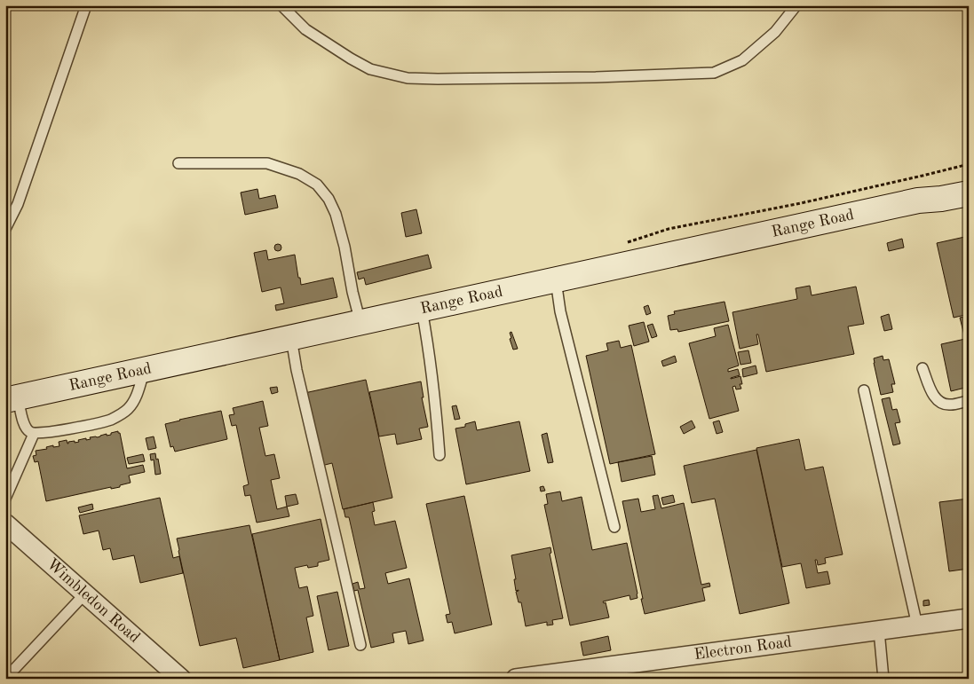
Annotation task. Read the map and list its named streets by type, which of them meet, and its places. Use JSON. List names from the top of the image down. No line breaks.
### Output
{"streets":{"main road":["Range Road"],"street":["Wimbledon Road","Electron Road"]}}
